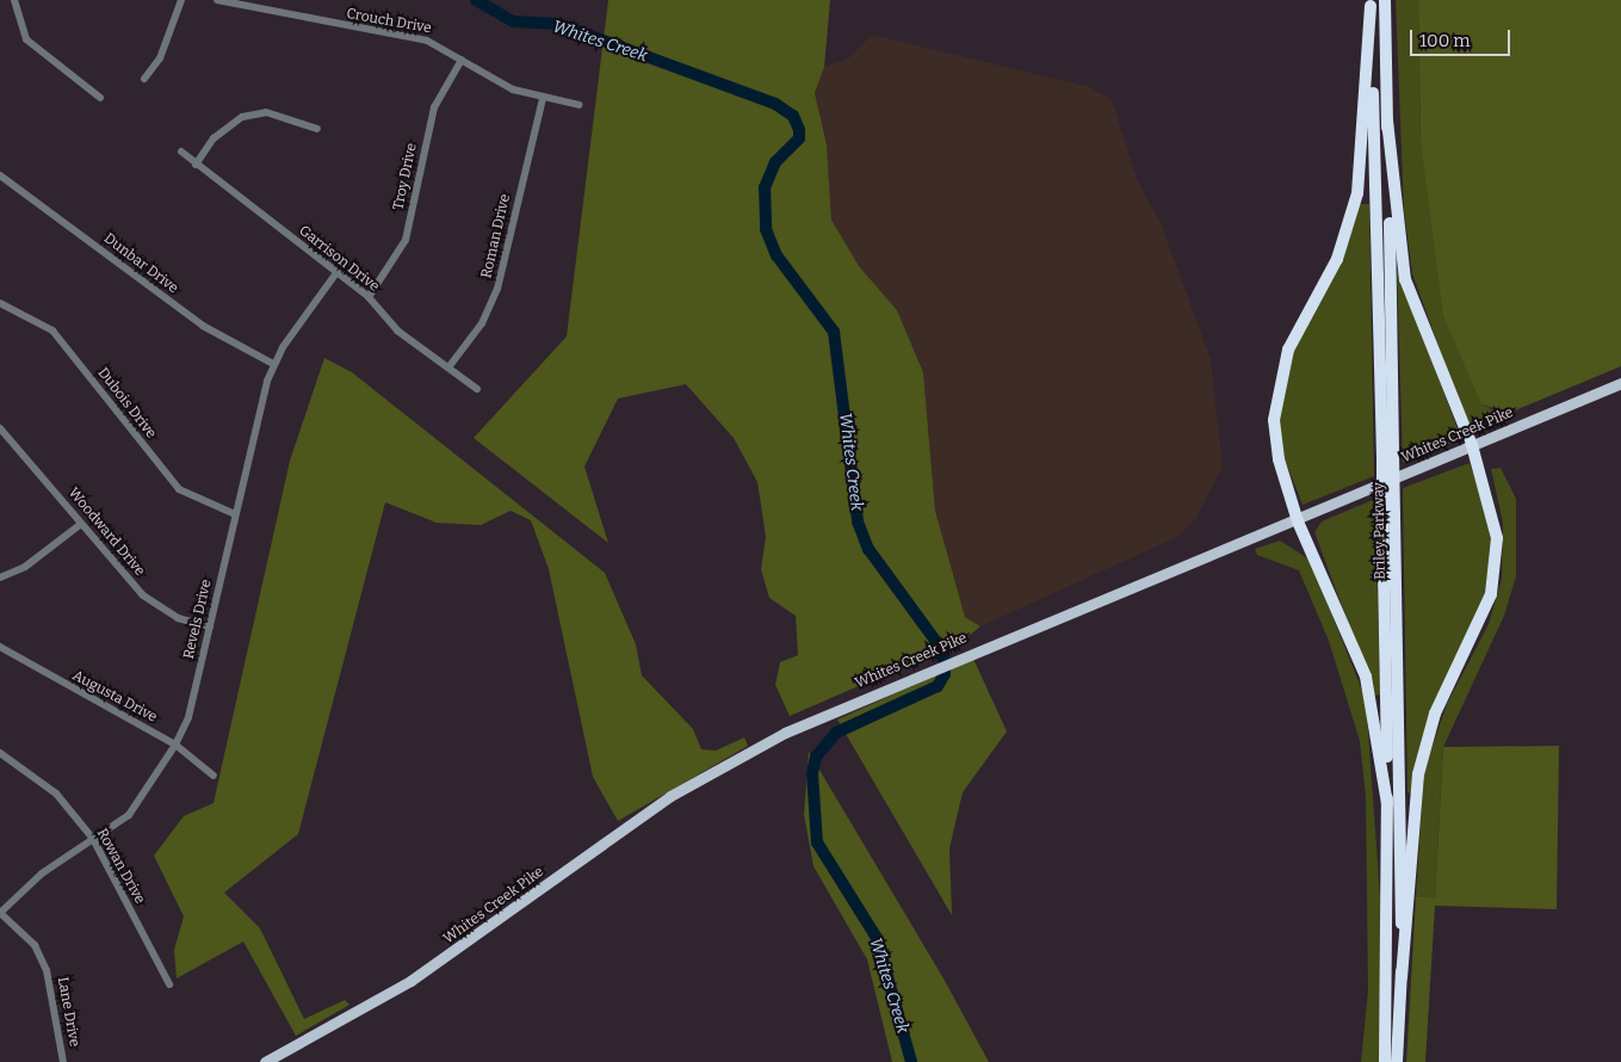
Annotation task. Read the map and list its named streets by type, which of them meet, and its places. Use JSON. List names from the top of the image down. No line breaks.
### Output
{"streets":{"highway":["Briley Parkway"],"main road":["Whites Creek Pike"],"street":["Crouch Drive","Troy Drive","Roman Drive","Garrison Drive","Dunbar Drive","Dubois Drive","Woodward Drive","Revels Drive","Augusta Drive","Rowan Drive","Lane Drive"]},"crossings":[["Crouch Drive","Troy Drive"],["Crouch Drive","Roman Drive"],["Troy Drive","Garrison Drive"],["Roman Drive","Garrison Drive"],["Garrison Drive","Revels Drive"],["Dunbar Drive","Revels Drive"],["Dubois Drive","Revels Drive"],["Woodward Drive","Revels Drive"],["Revels Drive","Augusta Drive"],["Revels Drive","Rowan Drive"],["Revels Drive","Lane Drive"]],"water":["Whites Creek"],"scale_bar":"100 m"}
